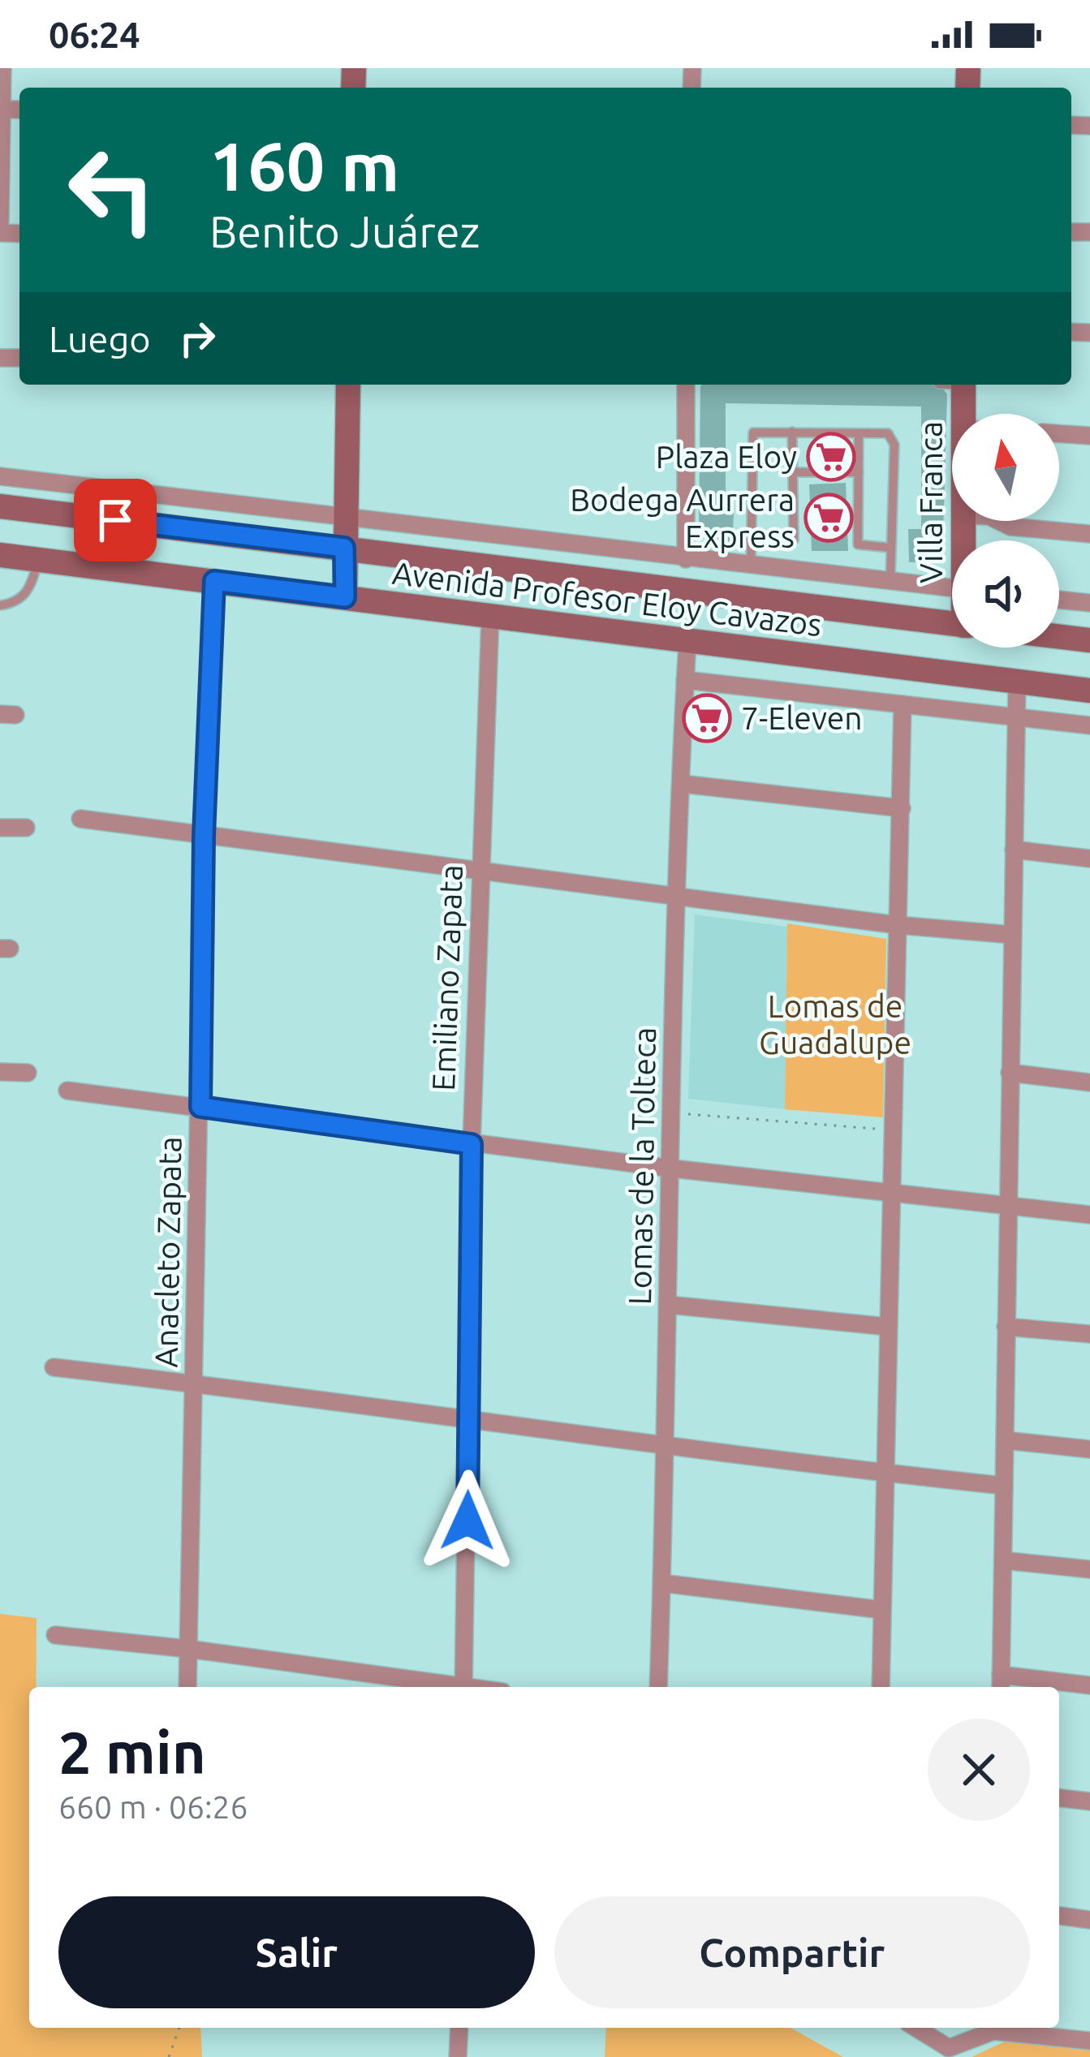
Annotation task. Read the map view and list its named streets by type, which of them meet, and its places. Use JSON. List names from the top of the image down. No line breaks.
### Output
{"streets":{"main road":["Villa Franca","Avenida Profesor Eloy Cavazos"],"street":["Emiliano Zapata","Lomas de la Tolteca","Anacleto Zapata"]},"crossings":[["Avenida Profesor Eloy Cavazos","Emiliano Zapata"],["Avenida Profesor Eloy Cavazos","Lomas de la Tolteca"],["Avenida Profesor Eloy Cavazos","Anacleto Zapata"]],"parks":["Lomas de Guadalupe"],"places":{"supermarket":["Plaza Eloy","Bodega Aurrera Express","7-Eleven"]},"north":"top","page":{"status":"06:24","turn":["160 m","Benito Juárez"],"then":"Luego","heading":["2 min","660 m · 06:26"],"buttons":["Salir","Compartir"]}}
